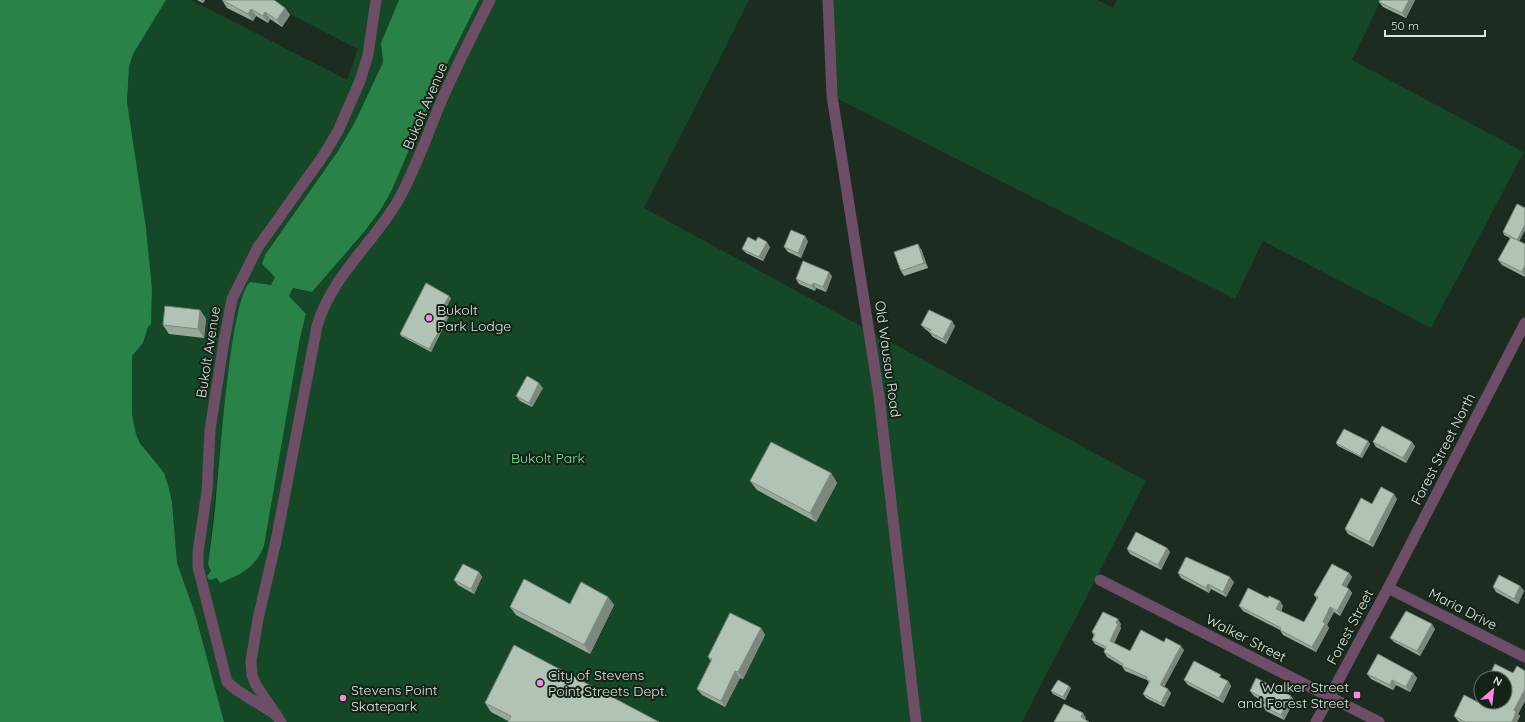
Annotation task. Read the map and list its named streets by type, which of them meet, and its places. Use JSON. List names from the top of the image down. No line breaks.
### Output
{"streets":{"street":["Bukolt Avenue","Old Wausau Road","Forest Street North","Maria Drive","Forest Street","Walker Street"]},"crossings":[["Forest Street North","Maria Drive"],["Forest Street North","Forest Street"],["Maria Drive","Forest Street"],["Forest Street","Walker Street"]],"parks":["Bukolt Park"],"places":{"other":["Bukolt Park Lodge","City of Stevens Point Streets Dept.","Stevens Point Skatepark"],"transit":["Walker Street and Forest Street"]},"scale_bar":"50 m","north":"top right"}
